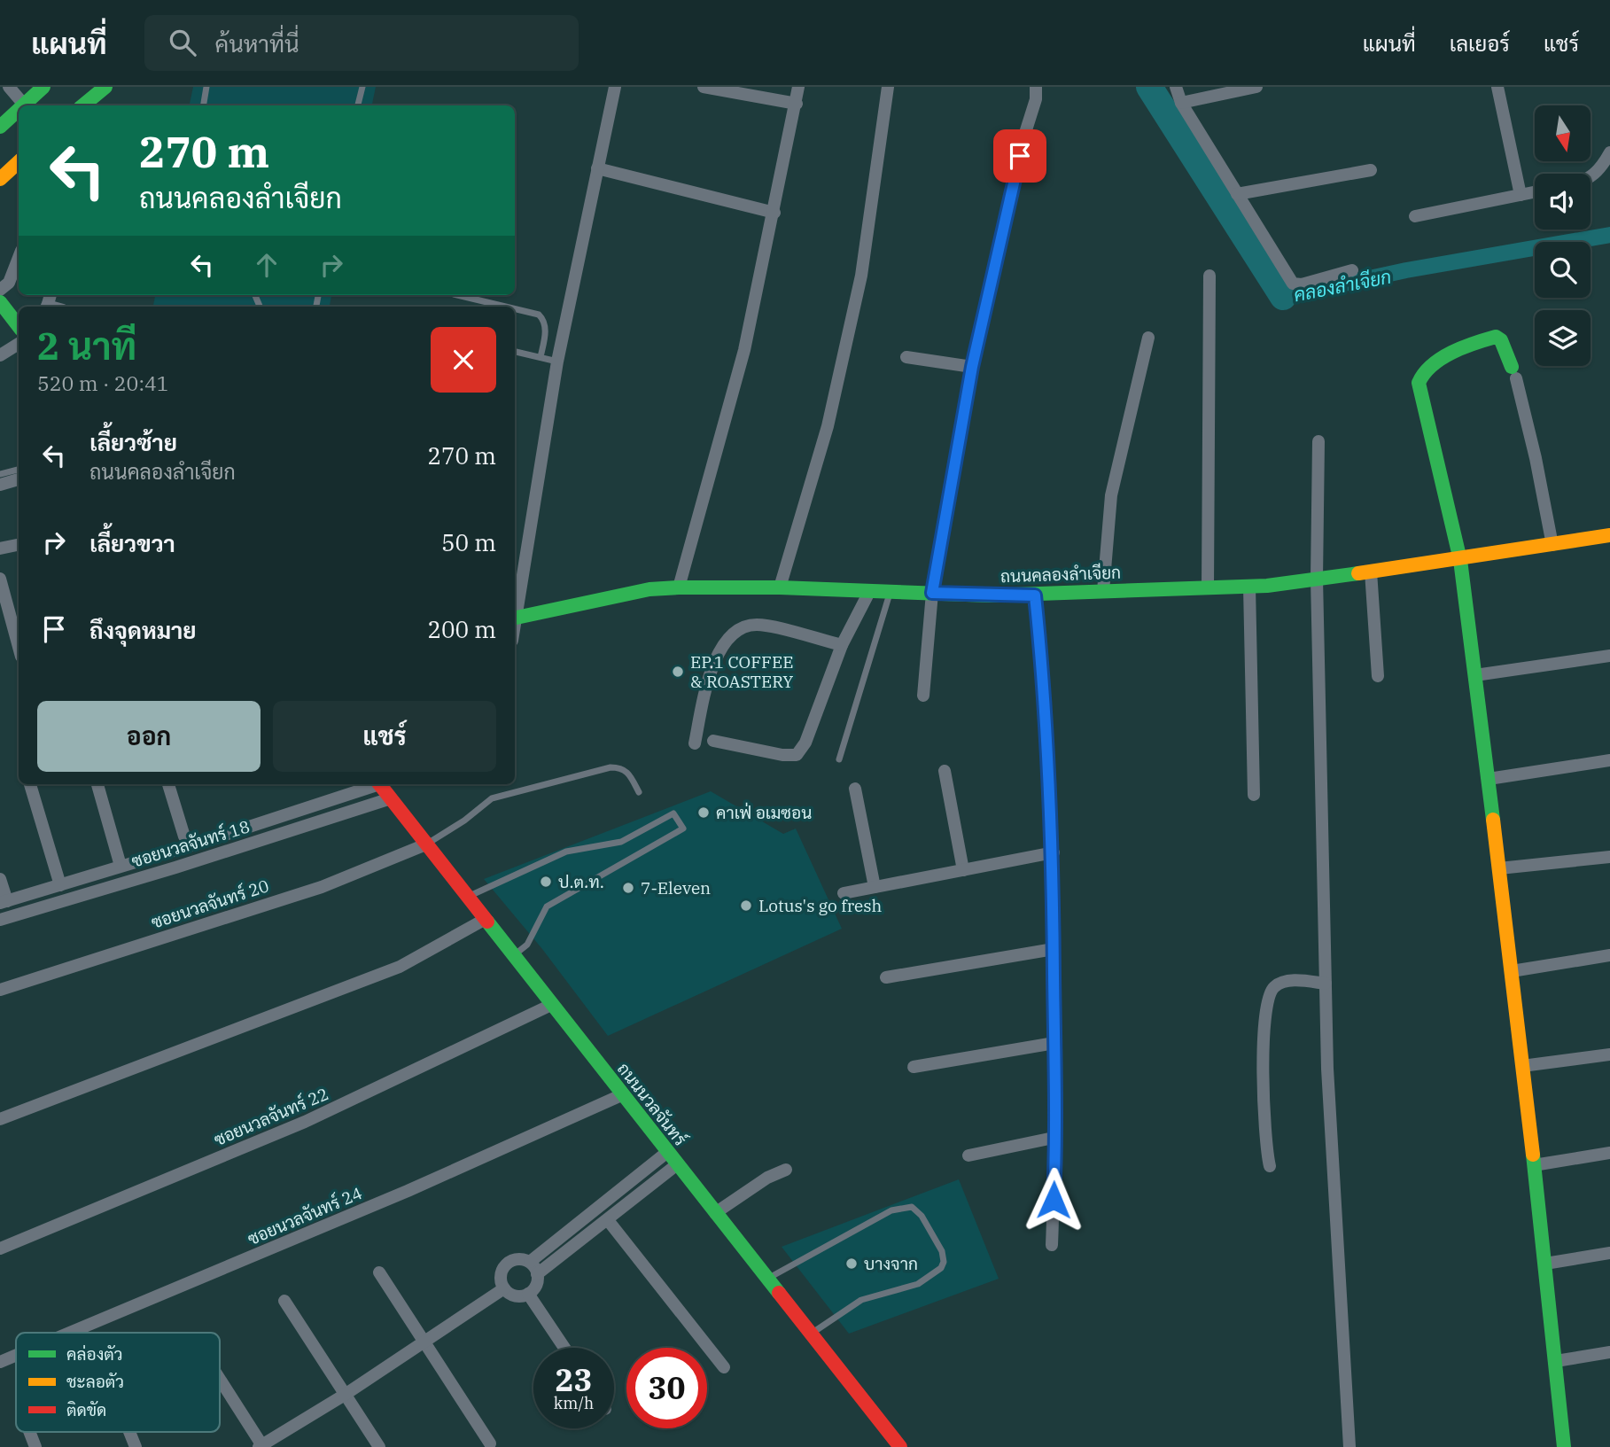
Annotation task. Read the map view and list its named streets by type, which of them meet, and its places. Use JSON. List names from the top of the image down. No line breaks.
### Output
{"streets":{"street":["ถนนคลองลำเจียก","ซอยนวลจันทร์ 18","ซอยนวลจันทร์ 20","ถนนนวลจันทร์","ซอยนวลจันทร์ 22","ซอยนวลจันทร์ 24"]},"crossings":[["ซอยนวลจันทร์ 18","ถนนนวลจันทร์"],["ซอยนวลจันทร์ 20","ถนนนวลจันทร์"],["ถนนนวลจันทร์","ซอยนวลจันทร์ 22"],["ถนนนวลจันทร์","ซอยนวลจันทร์ 24"]],"water":["คลองลำเจียก"],"places":["EP.1 COFFEE & ROASTERY","คาเฟ่ อเมซอน","ป.ต.ท.","7-Eleven","Lotus's go fresh","บางจาก"],"legend":["คล่องตัว","ชะลอตัว","ติดขัด"],"north":"bottom","page":{"header":"แผนที่","search":"ค้นหาที่นี่","nav":["แผนที่","เลเยอร์","แชร์"],"turn":["270 m","ถนนคลองลำเจียก"],"heading":["2 นาที","520 m · 20:41"],"list":[{"name":"เลี้ยวซ้าย","note":"ถนนคลองลำเจียก","value":"270 m"},{"name":"เลี้ยวขวา","value":"50 m"},{"name":"ถึงจุดหมาย","value":"200 m"}],"buttons":["ออก","แชร์"],"speed":"23 km/h","limit":"30"}}
